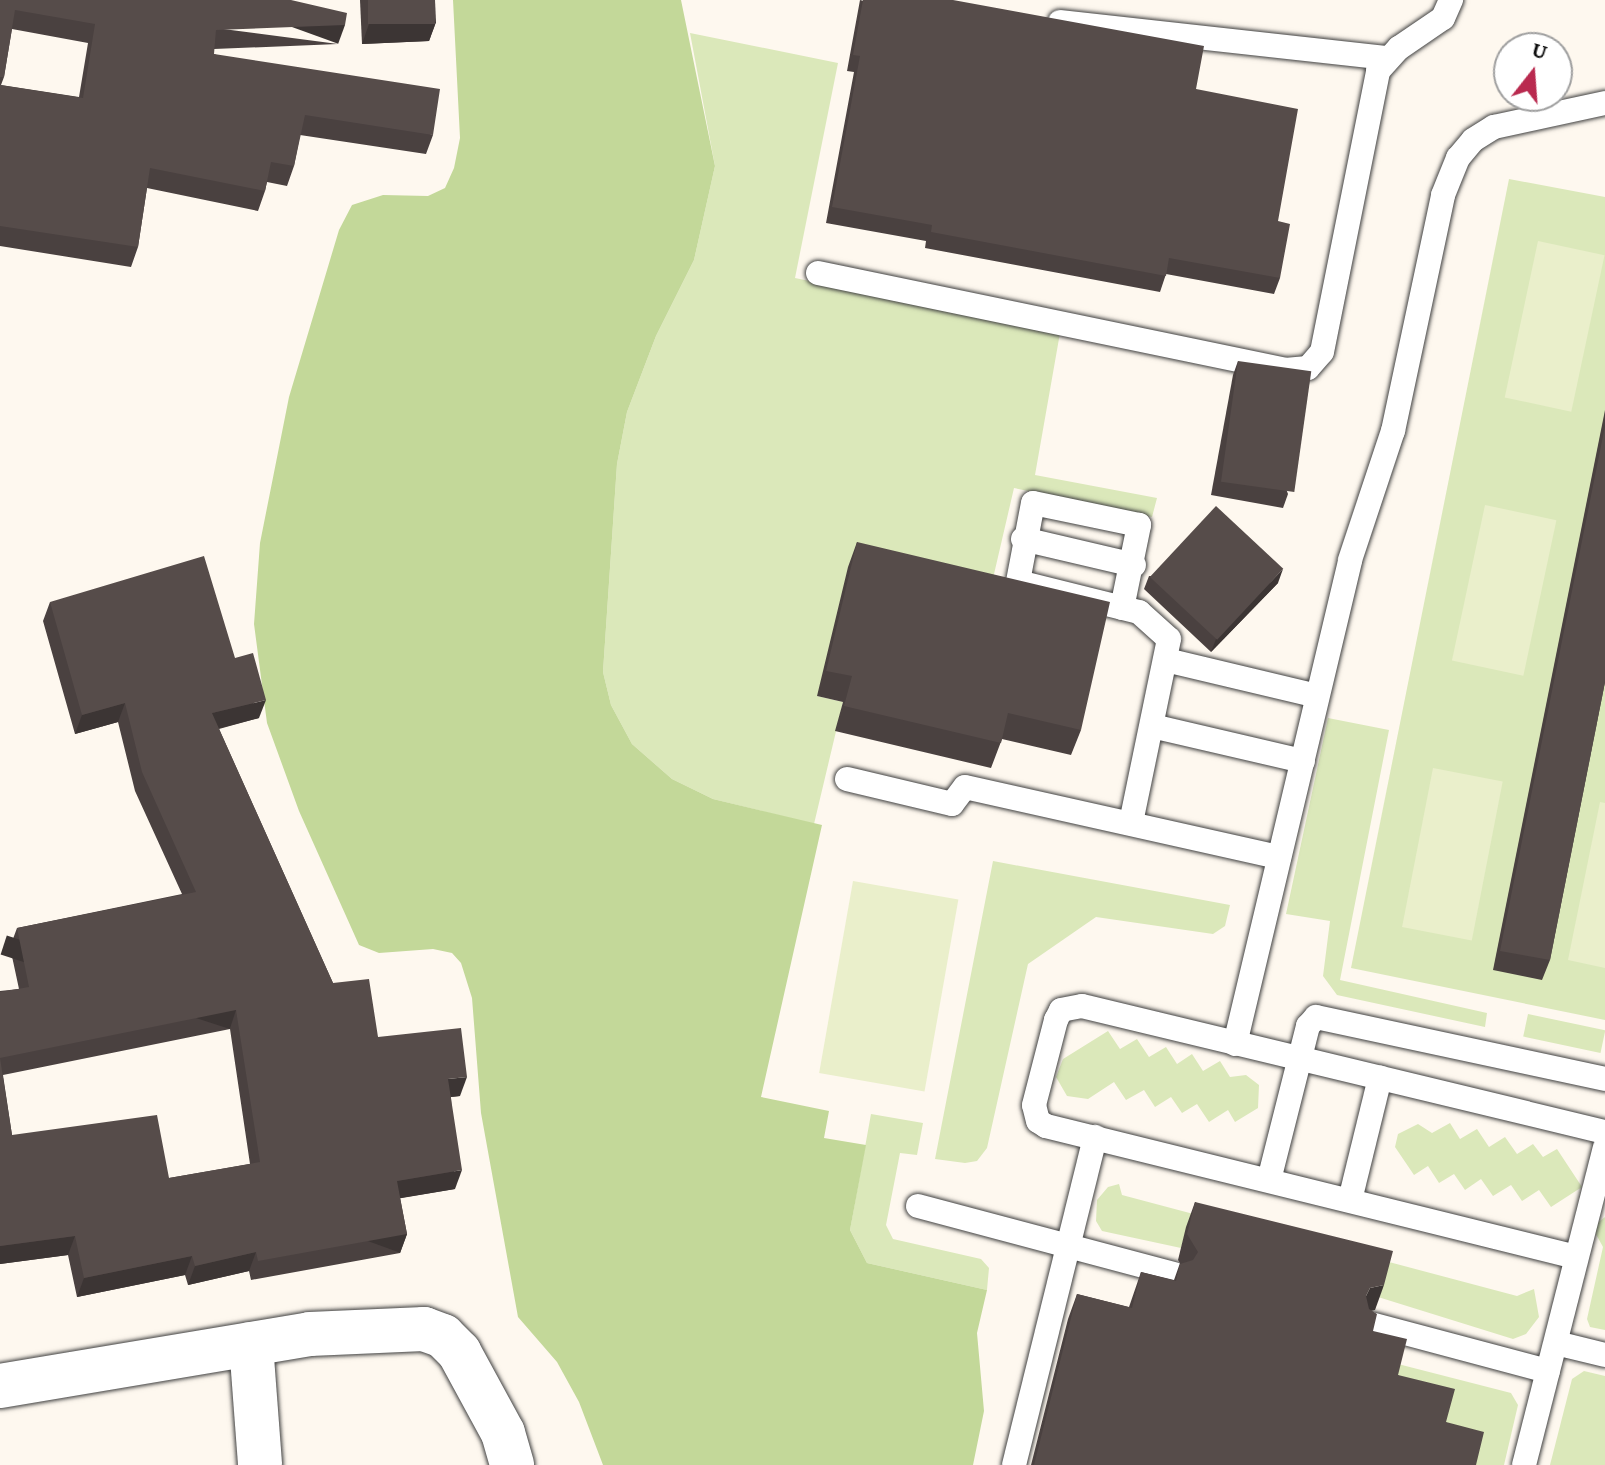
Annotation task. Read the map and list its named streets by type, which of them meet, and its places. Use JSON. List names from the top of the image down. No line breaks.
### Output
{"north":"top"}
